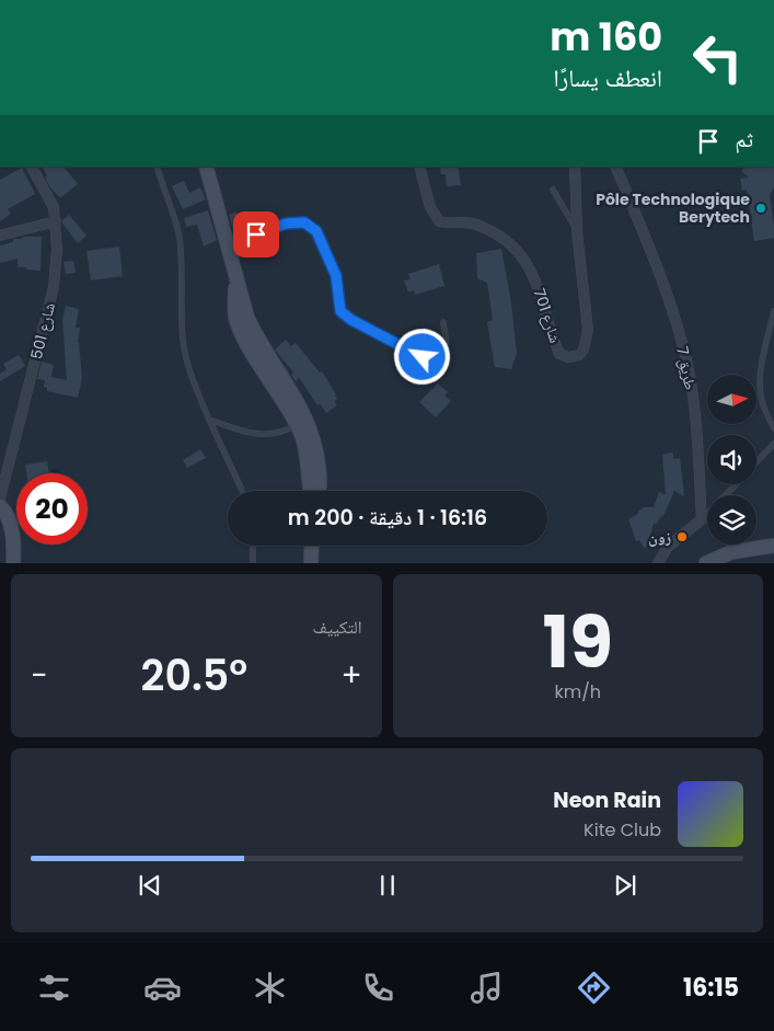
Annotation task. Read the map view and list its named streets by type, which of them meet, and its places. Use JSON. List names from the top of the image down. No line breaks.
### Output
{"streets":{"street":["شارع 701","شارع 501","طريق 7"]},"places":["Pôle Technologique Berytech","زون"],"north":"right","page":{"turn":["160 m","انعطف يسارًا"],"then":"ثم","limit":"20","trip":"16:16 · 1 دقيقة · 200 m","tile":[["19","km/h"],"التكييف"],"heat":["−","20.5°","+"],"song":["Neon Rain","Kite Club"],"tabs":"16:15"}}
